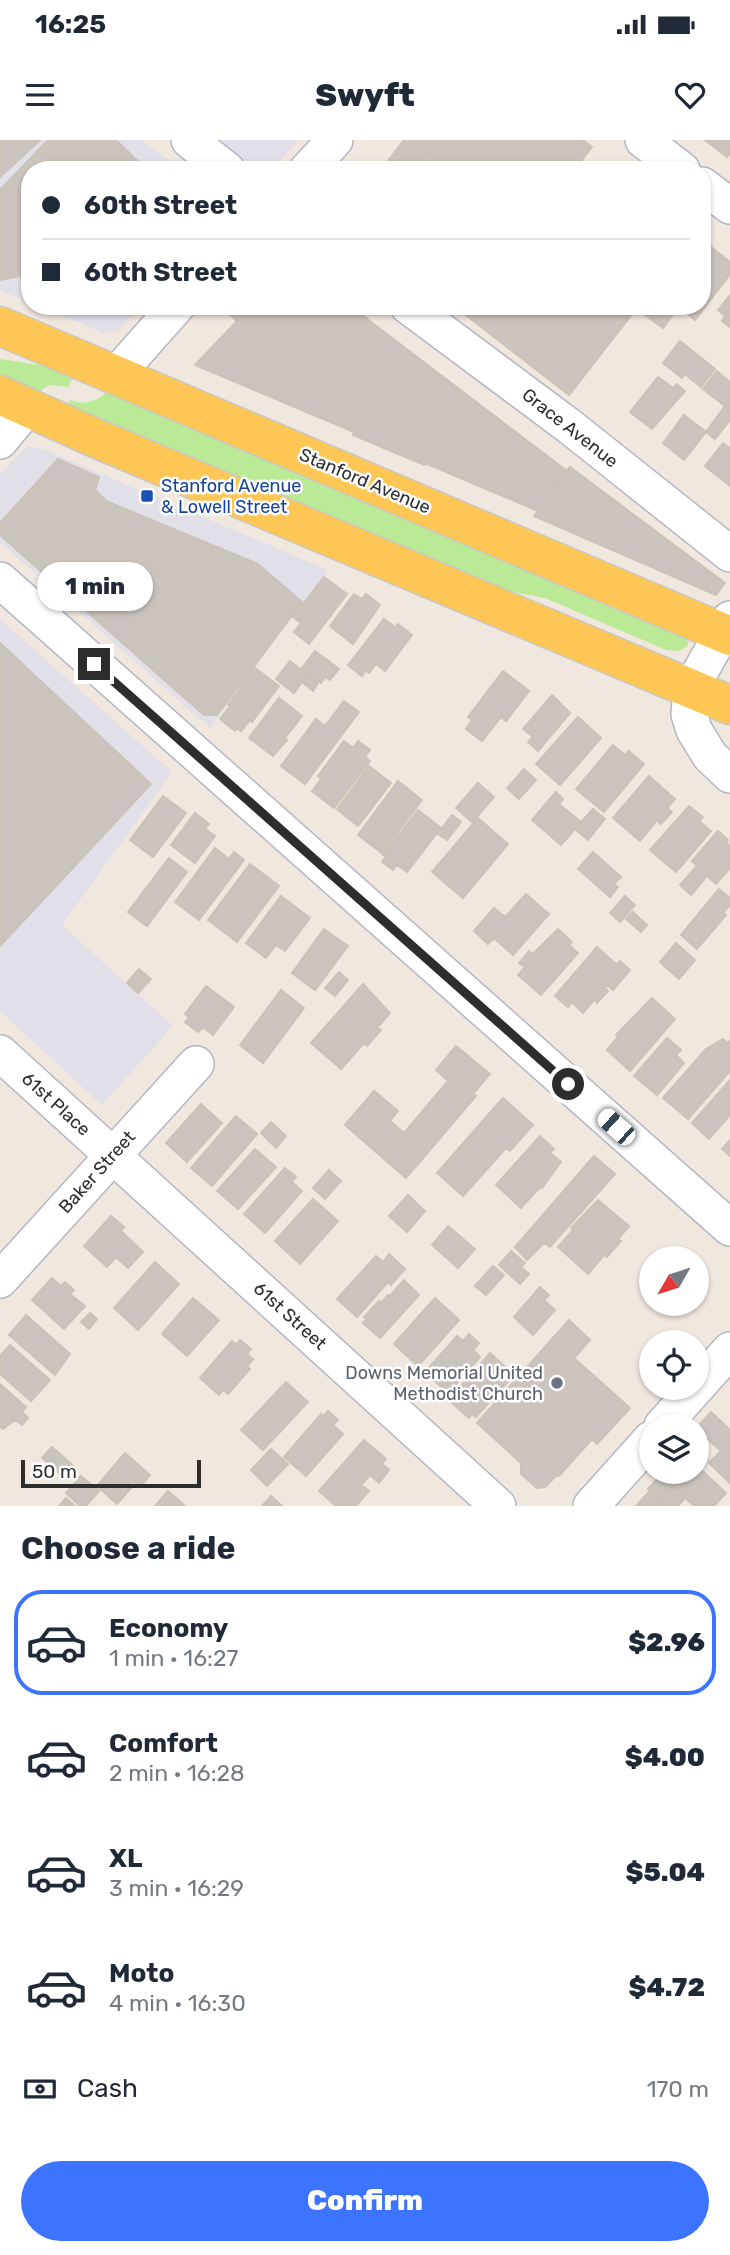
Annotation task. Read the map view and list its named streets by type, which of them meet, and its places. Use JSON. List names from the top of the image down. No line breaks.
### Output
{"streets":{"main road":["Stanford Avenue"],"street":["Grace Avenue","61st Place","Baker Street","61st Street"]},"crossings":[["61st Place","Baker Street"],["61st Place","61st Street"],["Baker Street","61st Street"]],"places":{"transit":["Stanford Avenue & Lowell Street"],"other":["Downs Memorial United Methodist Church"]},"scale_bar":"50 m","north":"bottom left","page":{"status":"16:25","header":"Swyft","banner":["60th Street","60th Street"],"bubble":"1 min","scale":"50 m","heading":"Choose a ride","list":[{"name":"Economy","note":"1 min · 16:27","value":"$2.96"},{"name":"Comfort","note":"2 min · 16:28","value":"$4.00"},{"name":"XL","note":"3 min · 16:29","value":"$5.04"},{"name":"Moto","note":"4 min · 16:30","value":"$4.72"}],"pay":["Cash","170 m"],"buttons":"Confirm"}}
